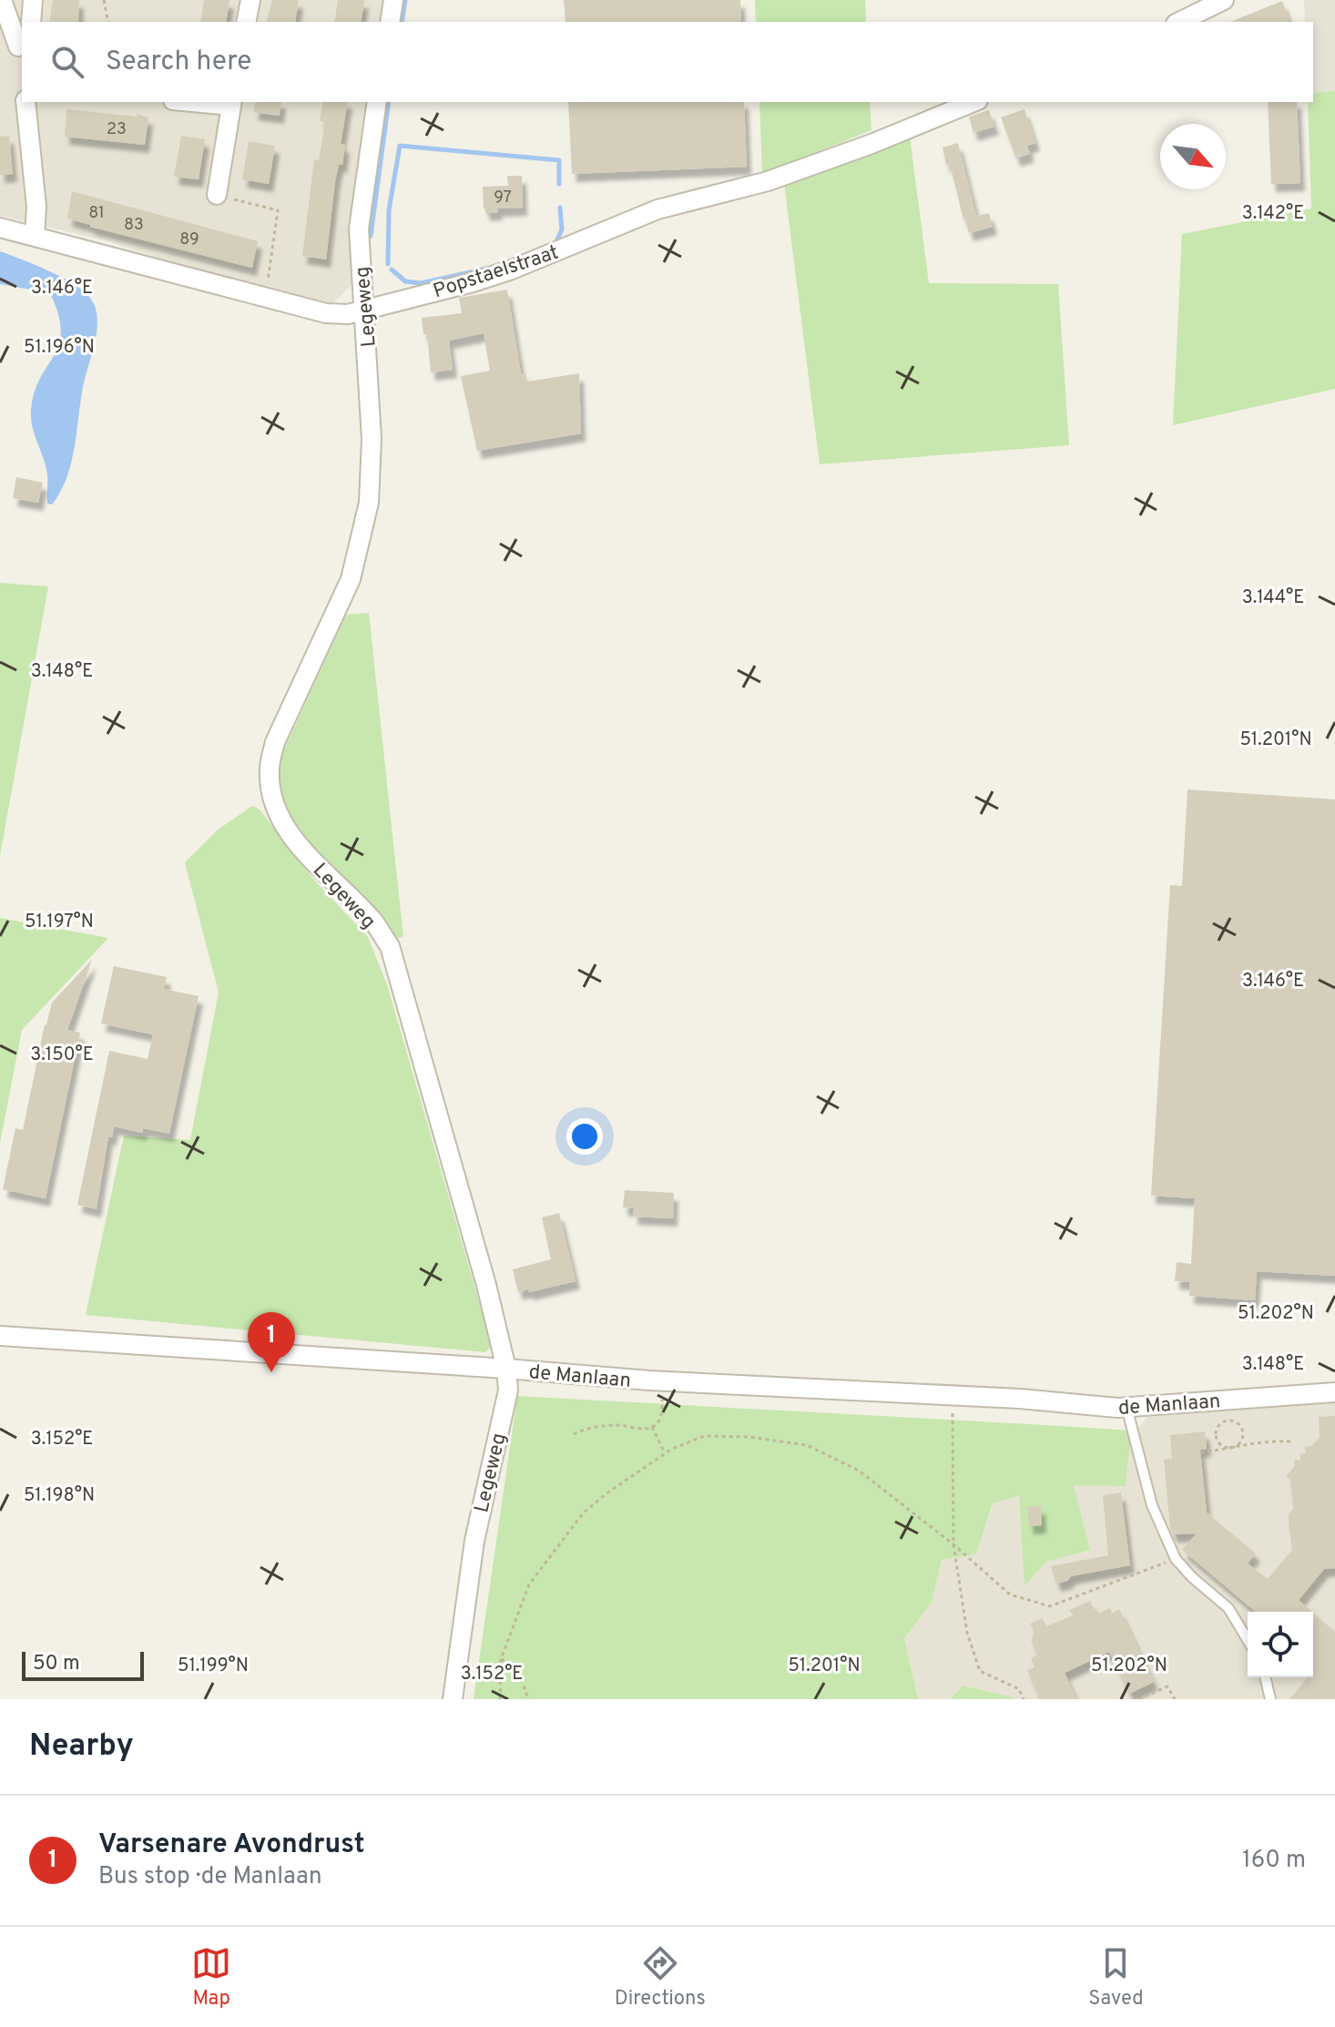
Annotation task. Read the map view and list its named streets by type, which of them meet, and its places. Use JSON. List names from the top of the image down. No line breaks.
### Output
{"streets":{"street":["Popstaelstraat","Legeweg","de Manlaan"]},"crossings":[["Popstaelstraat","Legeweg"],["Legeweg","de Manlaan"]],"house_numbers":["23","97","81","83","89"],"scale_bar":"50 m","north":"bottom right","page":{"search":"Search here","pins":"1","scale":"50 m","heading":"Nearby","list":[{"mark":"1","name":"Varsenare Avondrust","note":"Bus stop · de Manlaan","value":"160 m"}],"nav":["Map","Directions","Saved"]},"coordinates":["3.142°E","3.146°E","51.196°N","3.144°E","3.148°E","51.201°N","51.197°N","3.150°E","51.202°N","3.152°E","51.198°N","51.199°N"]}
